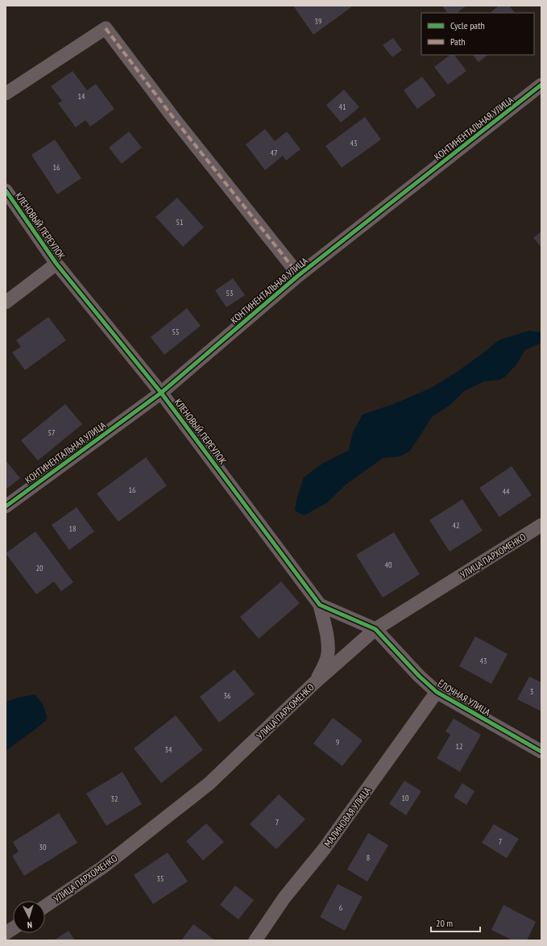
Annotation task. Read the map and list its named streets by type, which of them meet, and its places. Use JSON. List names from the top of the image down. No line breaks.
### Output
{"streets":{"street":["КОНТИНЕНТАЛЬНАЯ УЛИЦА","КЛЕНОВЫЙ ПЕРЕУЛОК","УЛИЦА ПАРХОМЕНКО","ЁЛОЧНАЯ УЛИЦА","МАЛИНОВАЯ УЛИЦА"]},"crossings":[["КОНТИНЕНТАЛЬНАЯ УЛИЦА","КЛЕНОВЫЙ ПЕРЕУЛОК"],["КЛЕНОВЫЙ ПЕРЕУЛОК","УЛИЦА ПАРХОМЕНКО"],["КЛЕНОВЫЙ ПЕРЕУЛОК","ЁЛОЧНАЯ УЛИЦА"],["УЛИЦА ПАРХОМЕНКО","ЁЛОЧНАЯ УЛИЦА"],["ЁЛОЧНАЯ УЛИЦА","МАЛИНОВАЯ УЛИЦА"]],"house_numbers":["39","14","41","43","47","16","51","53","55","57","16","44","42","18","40","20","43","3","36","9","12","34","10","32","7","7","30","8","35","6"],"legend":["Cycle path","Path"],"scale_bar":"20 m","north":"bottom"}
